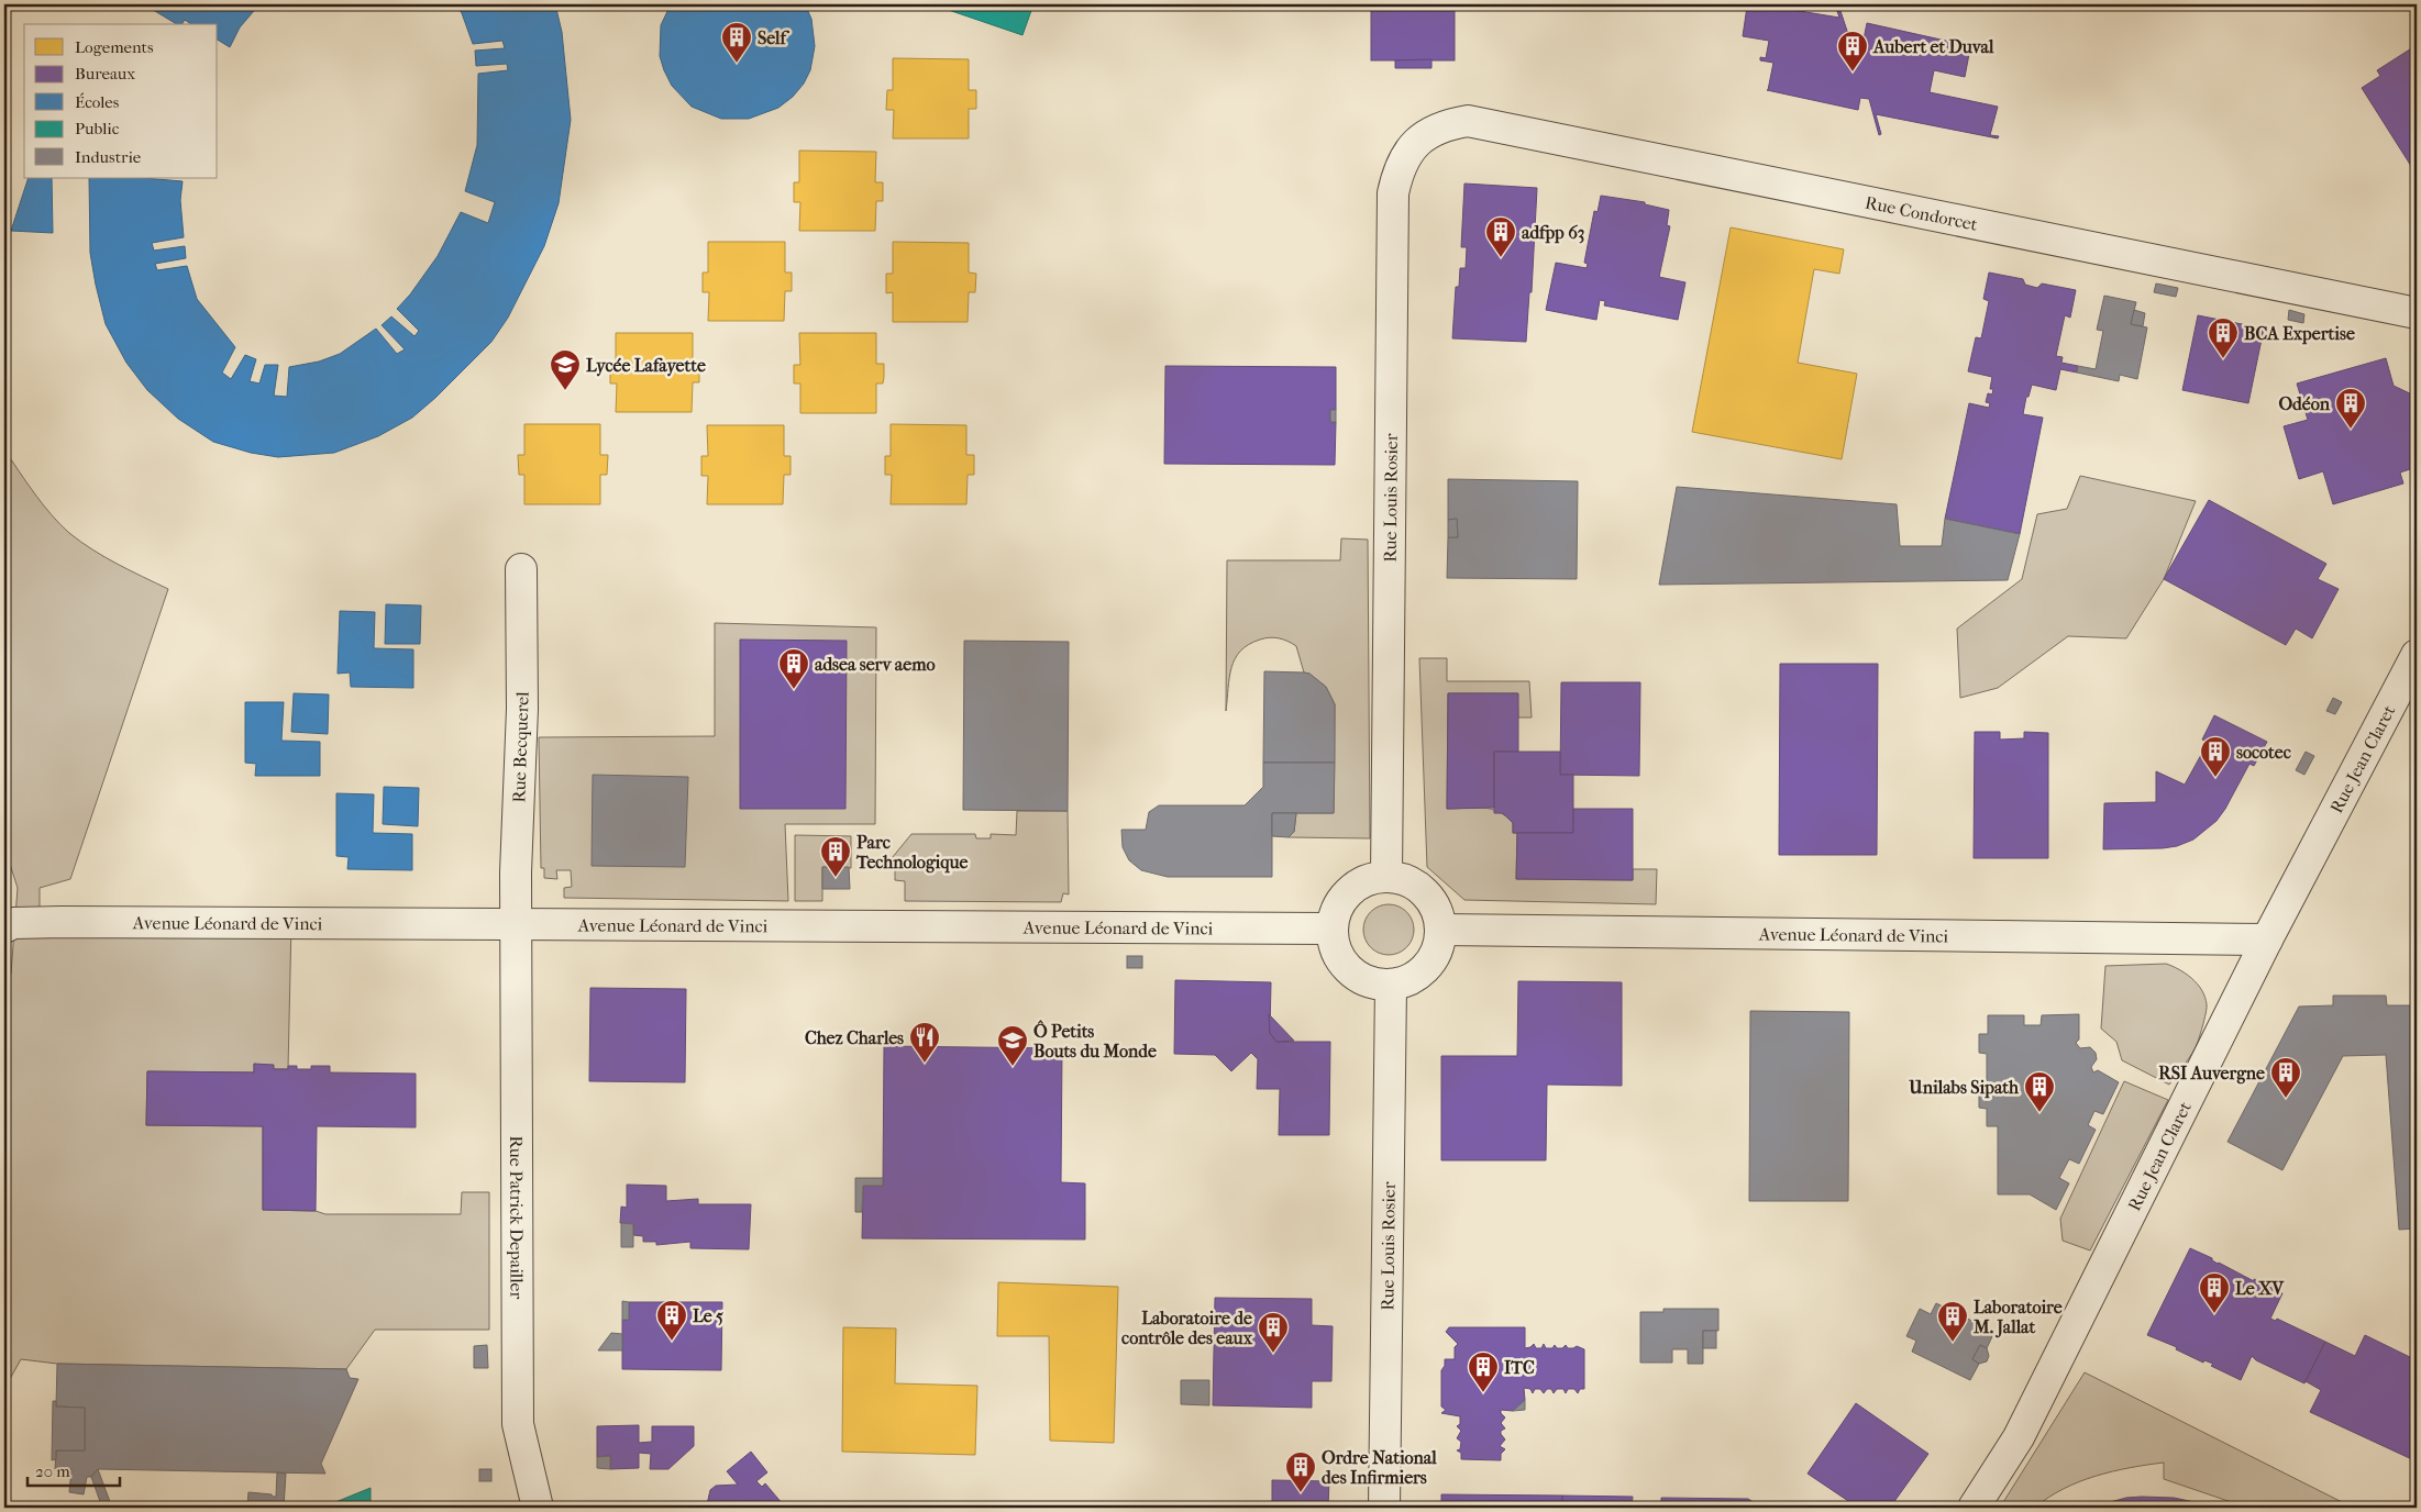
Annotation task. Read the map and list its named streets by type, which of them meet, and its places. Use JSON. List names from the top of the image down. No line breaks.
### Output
{"streets":{"street":["Rue Condorcet","Rue Louis Rosier","Rue Becquerel","Rue Jean Claret","Avenue Léonard de Vinci","Rue Patrick Depailler"]},"crossings":[["Rue Condorcet","Rue Louis Rosier"],["Rue Louis Rosier","Avenue Léonard de Vinci"],["Rue Becquerel","Avenue Léonard de Vinci"],["Rue Becquerel","Rue Patrick Depailler"],["Rue Jean Claret","Avenue Léonard de Vinci"],["Avenue Léonard de Vinci","Rue Patrick Depailler"]],"places":{"building":["Self","Aubert et Duval","adfpp 63","BCA Expertise","Odéon","adsea serv aemo","socotec","Parc Technologique","RSI Auvergne","Unilabs Sipath","Le XV","Le 5","Laboratoire M. Jallat","Laboratoire de contrôle des eaux","ITC","Ordre National des Infirmiers"],"school or university":["Lycée Lafayette","Ô Petits Bouts du Monde"],"restaurant":["Chez Charles"]},"legend":["Logements","Bureaux","Écoles","Public","Industrie"],"scale_bar":"20 m"}
